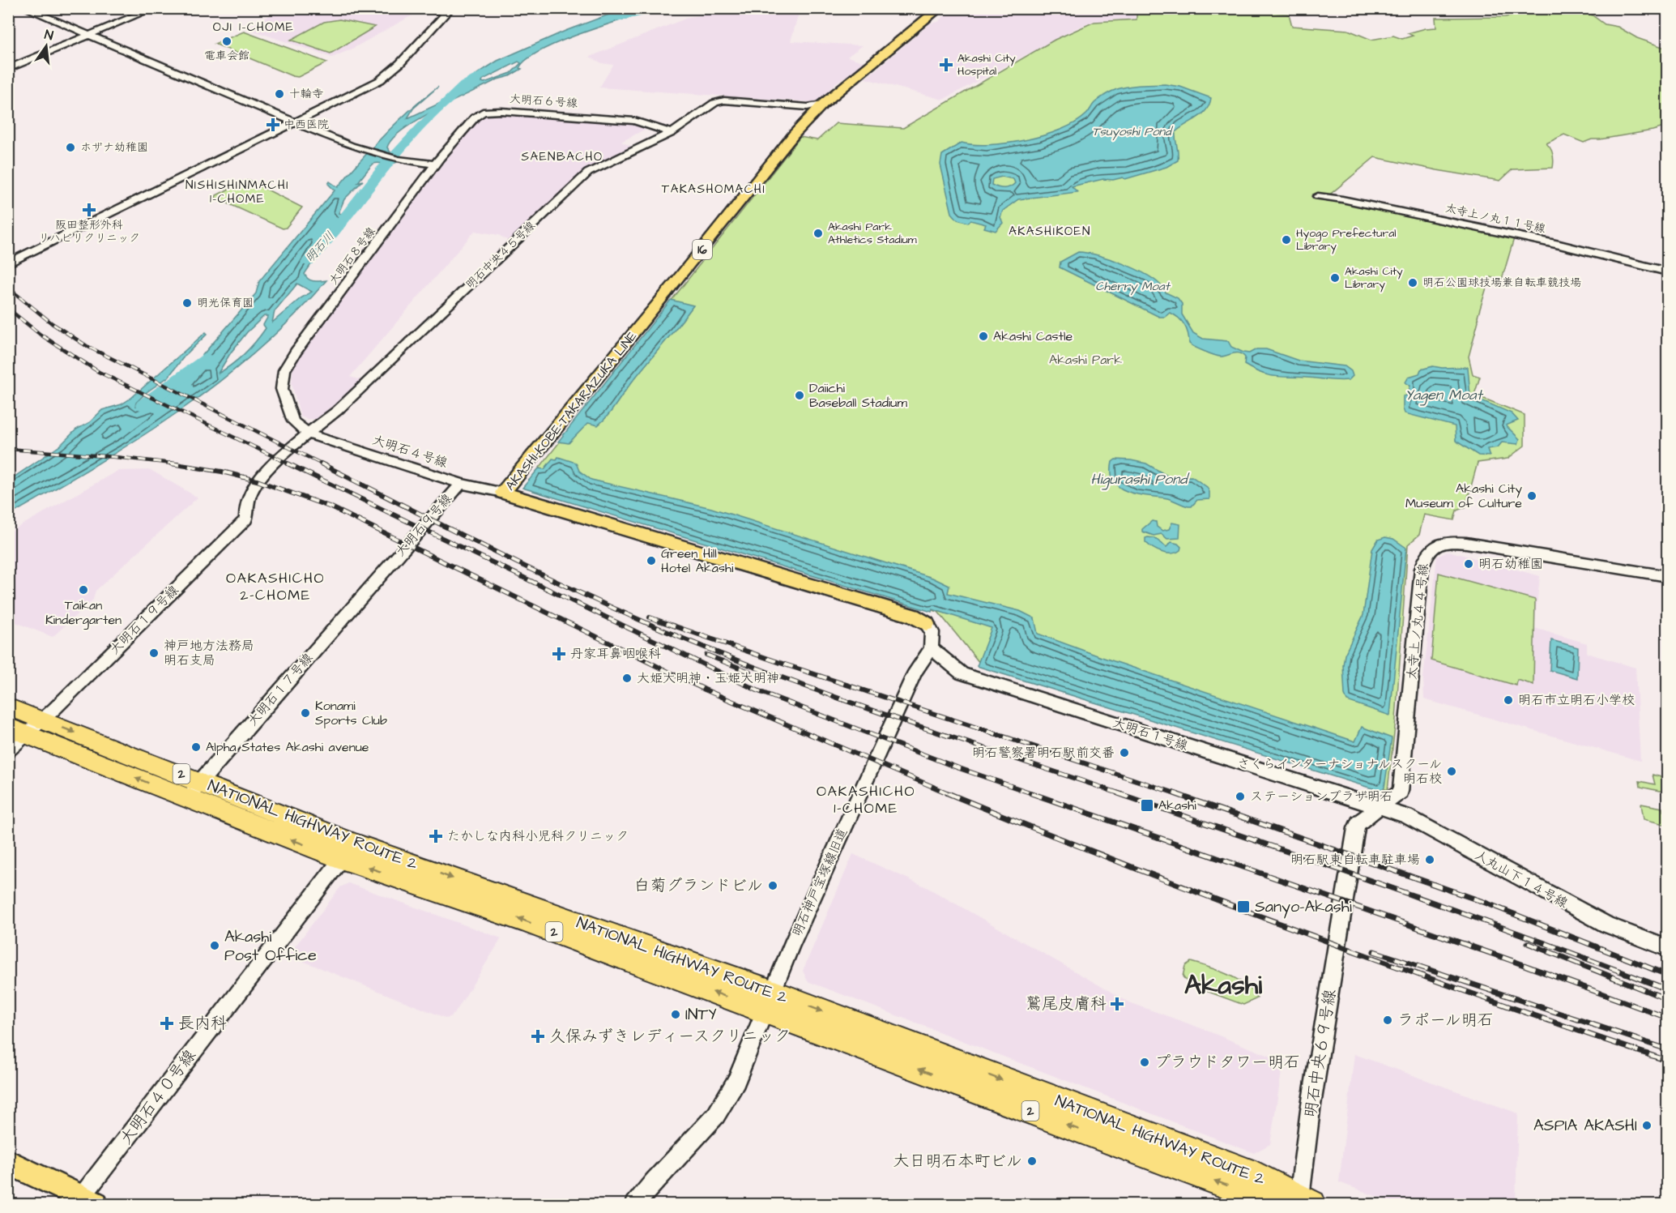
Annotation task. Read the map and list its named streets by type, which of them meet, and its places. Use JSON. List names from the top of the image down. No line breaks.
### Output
{"streets":{"highway":["2","NATIONAL HIGHWAY ROUTE 2"],"main road":["16","AKASHI-KOBE-TAKARAZUKA LINE"],"street":["大明石６号線","太寺上ノ丸１１号線","明石中央４５号線","大明石８号線","大明石４号線","大明石９号線","大明石１９号線","太寺上ノ丸４４号線","大明石１７号線","大明石１号線","人丸山下１４号線","明石神戸宝塚線旧道","明石中央６９号線","大明石４０号線"]},"crossings":[["大明石６号線","明石中央４５号線"],["大明石６号線","大明石８号線"],["明石中央４５号線","大明石８号線"],["明石中央４５号線","AKASHI-KOBE-TAKARAZUKA LINE"],["明石中央４５号線","大明石４号線"],["明石中央４５号線","大明石１９号線"],["大明石８号線","大明石４号線"],["AKASHI-KOBE-TAKARAZUKA LINE","大明石４号線"],["大明石４号線","大明石９号線"],["大明石９号線","大明石１７号線"],["大明石１９号線","NATIONAL HIGHWAY ROUTE 2"],["太寺上ノ丸４４号線","大明石１号線"],["太寺上ノ丸４４号線","人丸山下１４号線"],["太寺上ノ丸４４号線","明石中央６９号線"],["大明石１７号線","NATIONAL HIGHWAY ROUTE 2"],["大明石１号線","人丸山下１４号線"],["大明石１号線","明石神戸宝塚線旧道"],["大明石１号線","明石中央６９号線"],["NATIONAL HIGHWAY ROUTE 2","明石神戸宝塚線旧道"],["NATIONAL HIGHWAY ROUTE 2","明石中央６９号線"],["NATIONAL HIGHWAY ROUTE 2","大明石４０号線"],["人丸山下１４号線","明石中央６９号線"]],"districts":["OJI 1-CHOME","SAENBACHO","NISHISHINMACHI 1-CHOME","TAKASHOMACHI","AKASHIKOEN","OAKASHICHO 2-CHOME","OAKASHICHO 1-CHOME","Akashi"],"water":["Tsuyoshi Pond","明石川","Cherry Moat","Yagen Moat","Higurashi Pond"],"parks":["Akashi Park"],"places":{"other":["電車会館","十輪寺","ホザナ幼稚園","Akashi Park Athletics Stadium","Hyogo Prefectural Library","Akashi City Library","明石公園球技場兼自転車競技場","明光保育園","Akashi Castle","Daiichi Baseball Stadium","Akashi City Museum of Culture","Green Hill Hotel Akashi","明石幼稚園","Taikan Kindergarten","神戸地方法務局 明石支局","大姫大明神・玉姫大明神","明石市立明石小学校","Konami Sports Club","Alpha States Akashi avenue","明石警察署明石駅前交番","さくらインターナショナルスクール 明石校","ステーションプラザ明石","明石駅東自転車駐車場","白菊グランドビル","Akashi Post Office","INTY","ラポール明石","プラウドタワー明石","ASPIA AKASHI","大日明石本町ビル"],"health":["Akashi City Hospital","中西医院","阪田整形外科 リハビリクリニック","丹家耳鼻咽喉科","たかしな内科小児科クリニック","鷲尾皮膚科","長内科","久保みずきレディースクリニック"],"transit":["Akashi","Sanyo-Akashi"]},"north":"top"}
